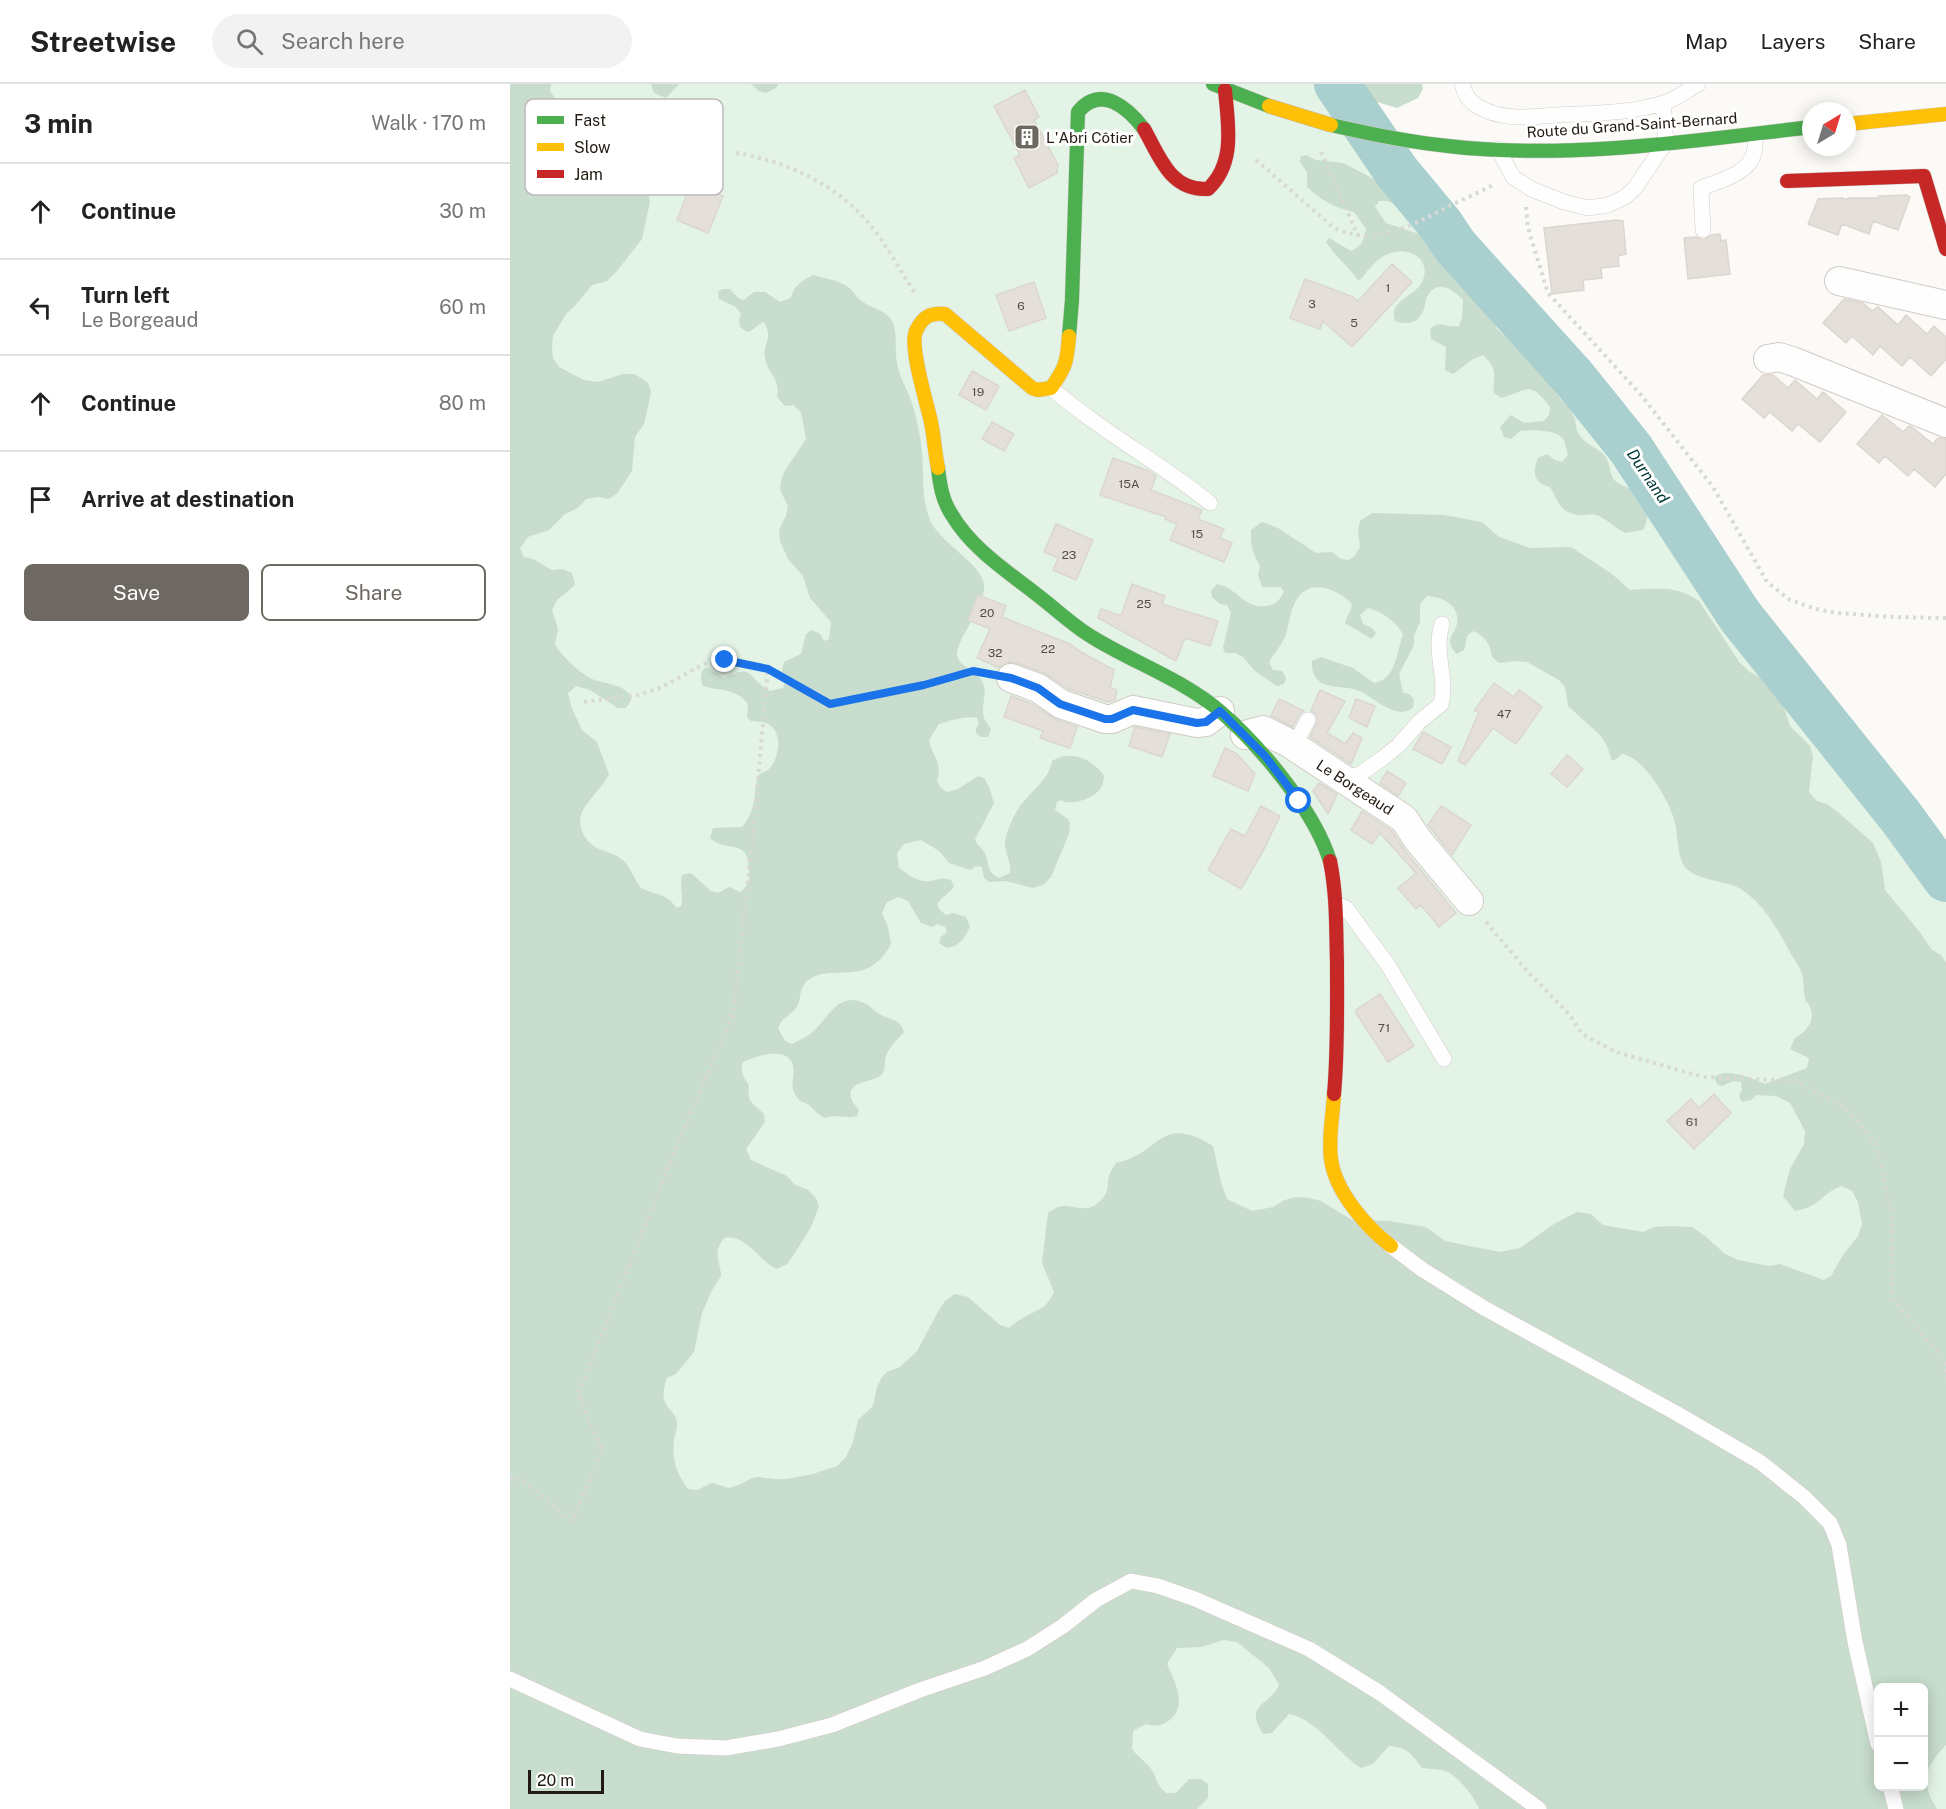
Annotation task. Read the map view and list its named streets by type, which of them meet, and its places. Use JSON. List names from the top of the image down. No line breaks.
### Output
{"streets":{"street":["Route du Grand-Saint-Bernard","Le Borgeaud"]},"water":["Durnand"],"places":{"building":["L'Abri Côtier"]},"house_numbers":["1","3","6","5","19","15A","15","23","25","20","22","32","47","71","61"],"legend":["Fast","Slow","Jam"],"scale_bar":"20 m","north":"top right","page":{"header":"Streetwise","search":"Search here","nav":["Map","Layers","Share"],"heading":["3 min","Walk · 170 m"],"list":[["Continue","30 m"],["Turn left","Le Borgeaud","60 m"],["Continue","80 m"],"Arrive at destination"],"buttons":["Save","Share"],"map_buttons":["+","−"],"scale":"20 m"}}
